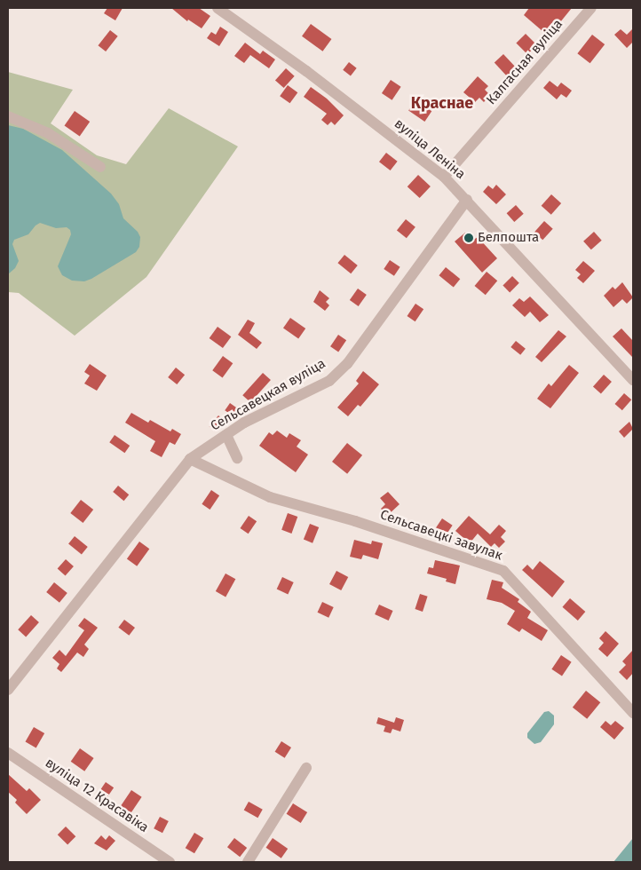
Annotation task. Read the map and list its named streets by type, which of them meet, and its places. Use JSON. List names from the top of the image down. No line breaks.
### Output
{"streets":{"street":["Калгасная вуліца","вуліца Леніна","Сельсавецкая вуліца","Сельсавецкі завулак","вуліца 12 Красавіка"]},"crossings":[["Калгасная вуліца","вуліца Леніна"],["вуліца Леніна","Сельсавецкая вуліца"],["Сельсавецкая вуліца","Сельсавецкі завулак"]],"districts":["Краснае"],"places":["Белпошта"]}
